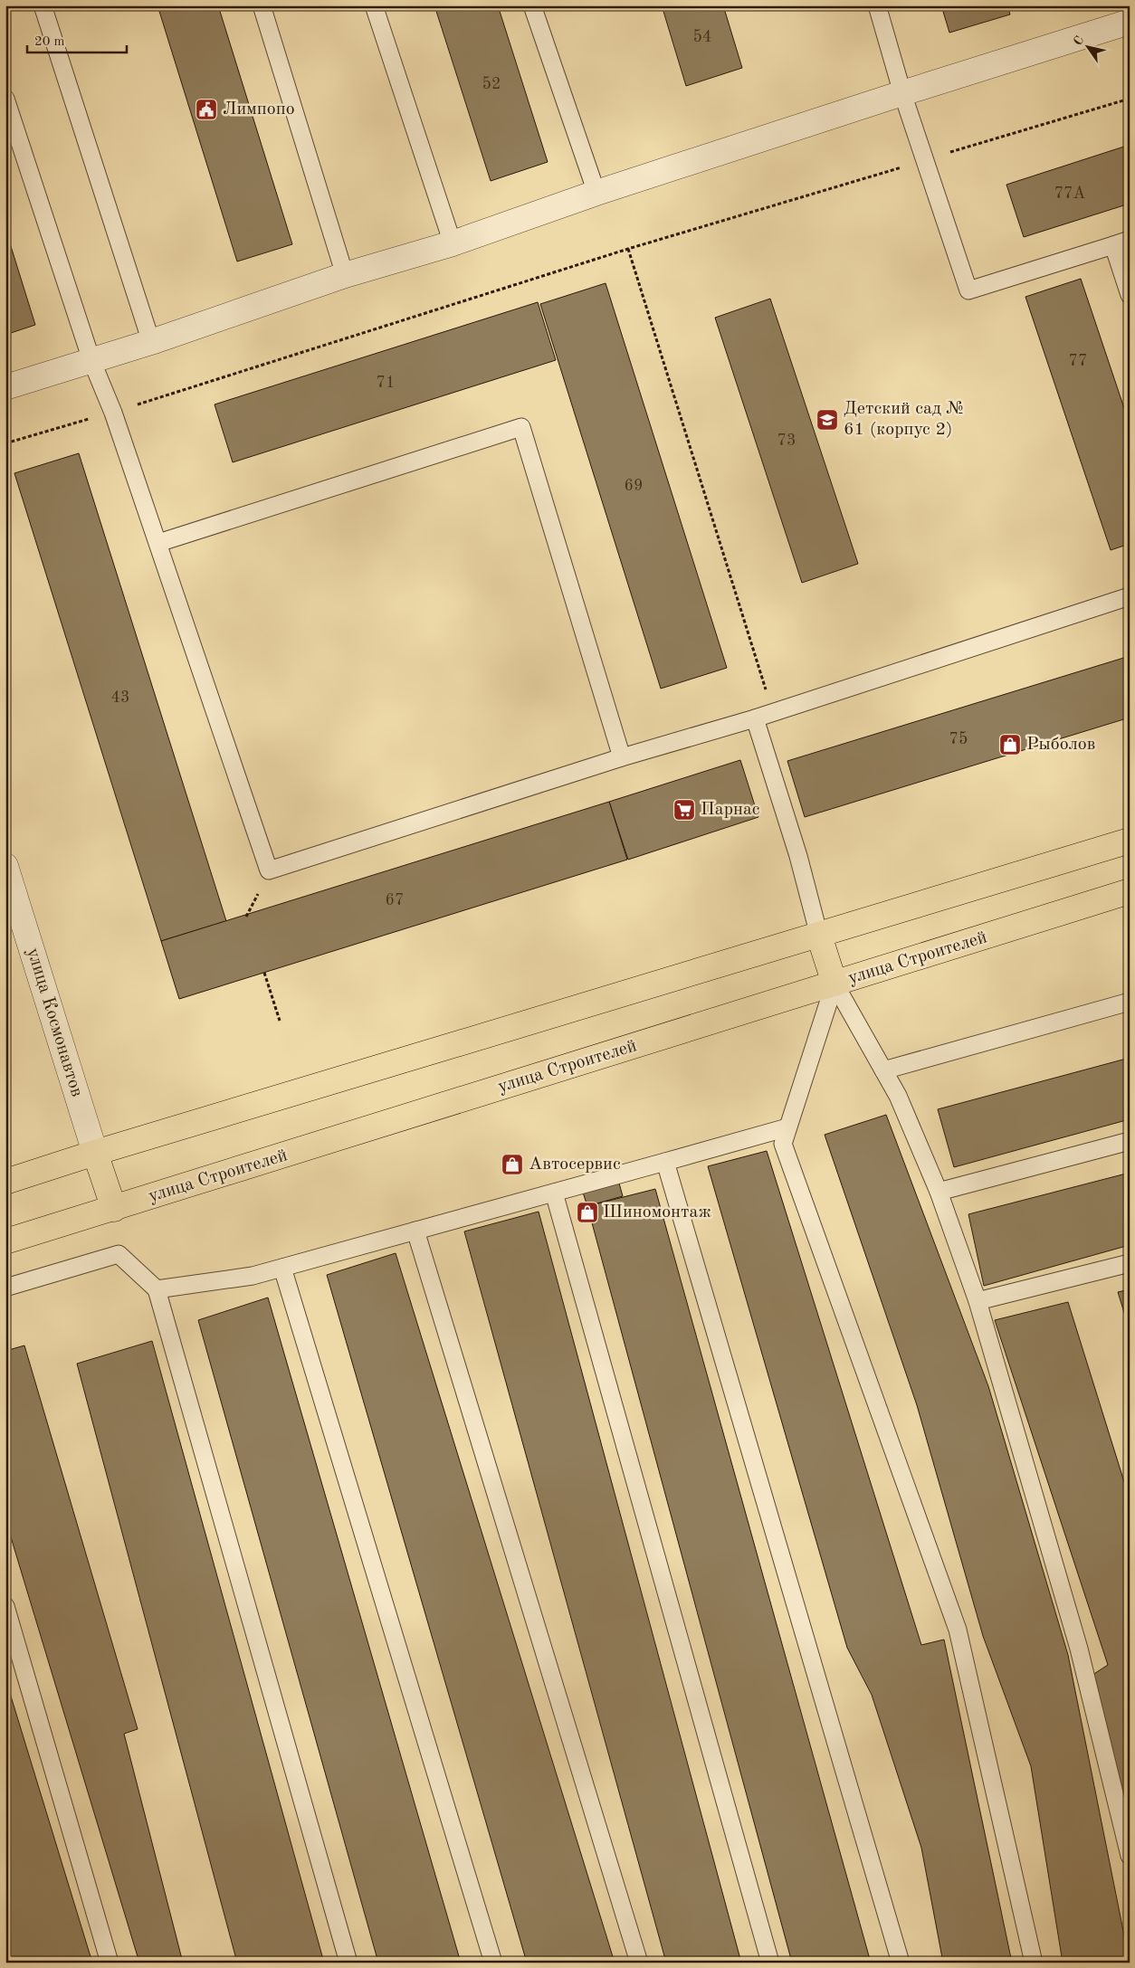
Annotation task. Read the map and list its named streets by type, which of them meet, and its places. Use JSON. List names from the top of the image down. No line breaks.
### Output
{"streets":{"main road":["улица Строителей"],"street":["улица Космонавтов"]},"places":{"public building":["Лимпопо"],"school or university":["Детский сад № 61 (корпус 2)"],"shop":["Рыболов","Автосервис","Шиномонтаж"],"supermarket":["Парнас"]},"house_numbers":["54","52","77А","77","71","73","69","43","75","67"],"scale_bar":"20 m","north":"top left"}
